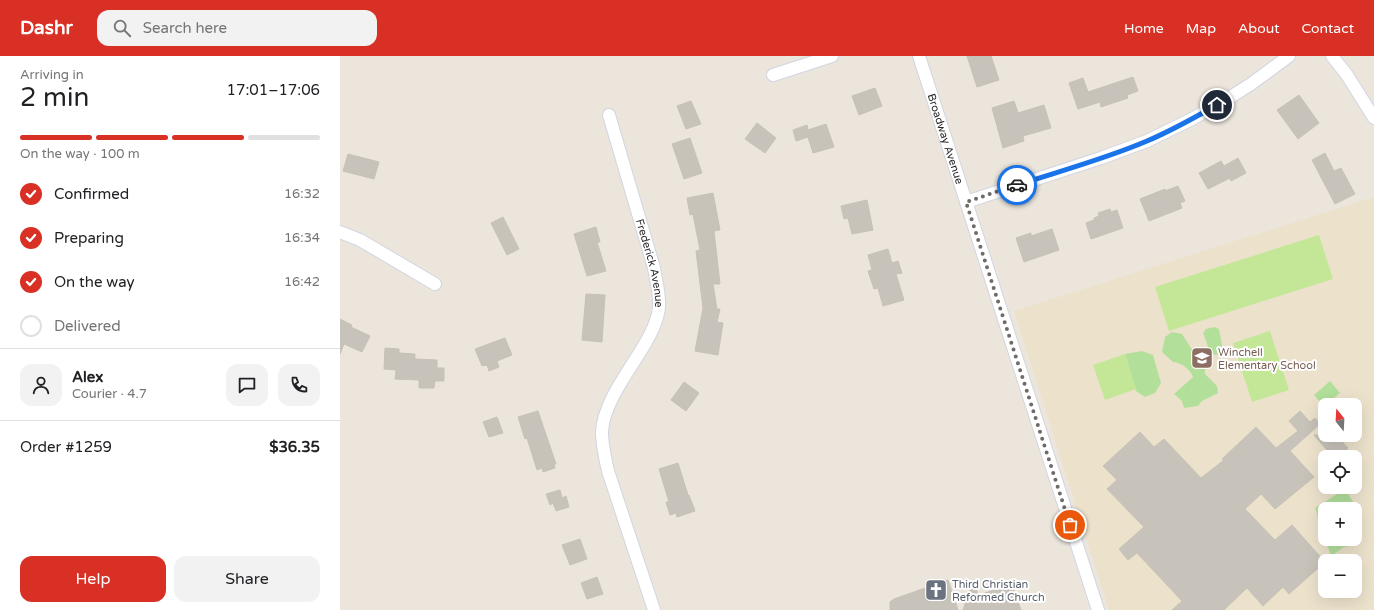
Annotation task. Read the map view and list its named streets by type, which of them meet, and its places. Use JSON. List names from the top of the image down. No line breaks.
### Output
{"streets":{"street":["Broadway Avenue","Frederick Avenue"]},"places":{"school or university":["Winchell Elementary School"],"church":["Third Christian Reformed Church"]},"north":"top","page":{"header":"Dashr","search":"Search here","nav":["Home","Map","About","Contact"],"heading":["2 min","Arriving in","17:01–17:06"],"panel":["Alex","Courier · 4.7","Order #1259","$36.35"],"bar":"On the way · 100 m","list":[["Confirmed","16:32"],["Preparing","16:34"],["On the way","16:42"],"Delivered"],"map_buttons":["+","−"],"buttons":["Help","Share"]}}
